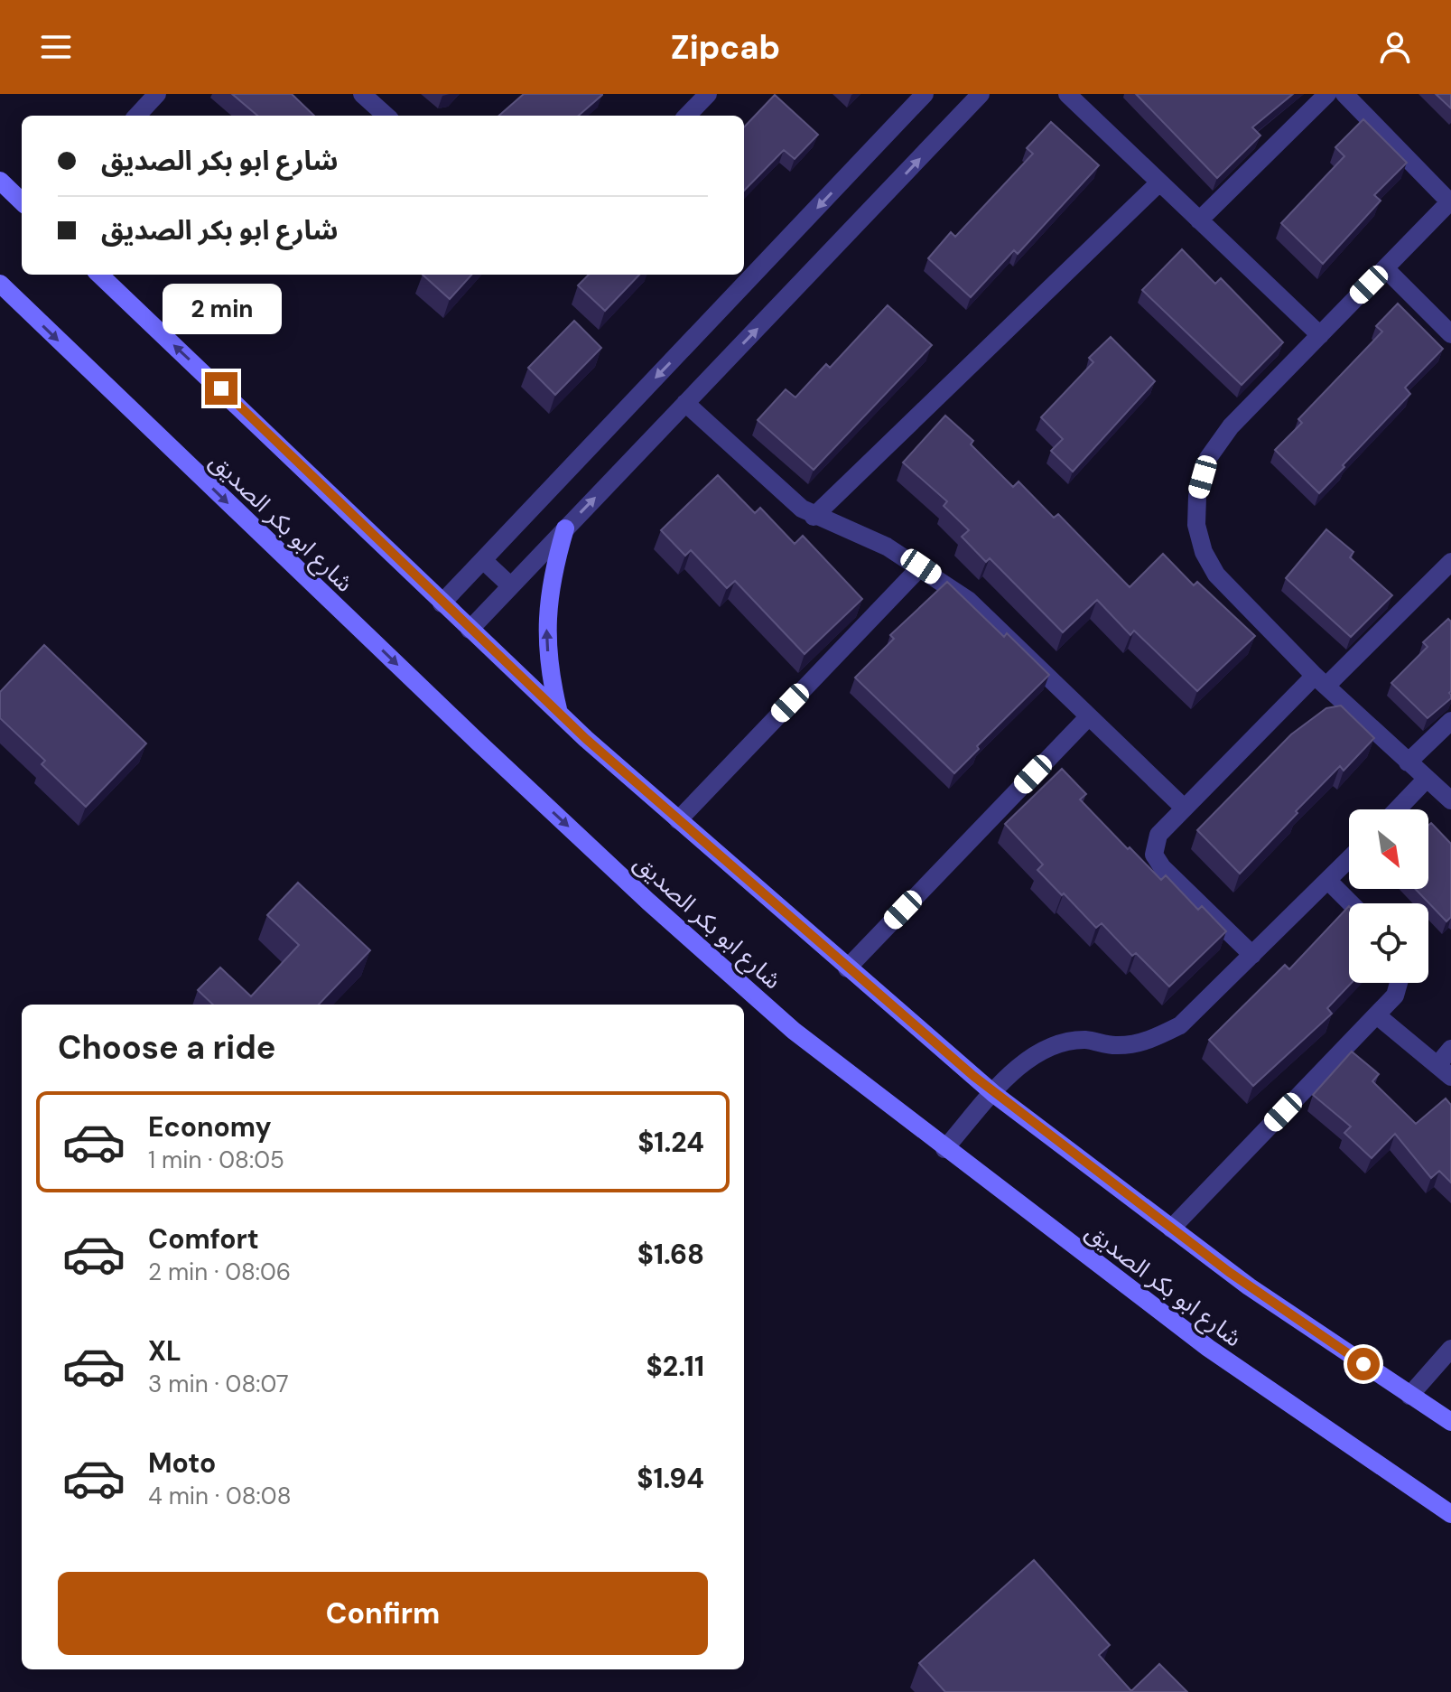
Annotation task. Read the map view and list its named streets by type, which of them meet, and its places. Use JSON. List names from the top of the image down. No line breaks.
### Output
{"streets":{"main road":["شارع ابو بكر الصديق"]},"north":"bottom right","page":{"header":"Zipcab","banner":["شارع ابو بكر الصديق","شارع ابو بكر الصديق"],"bubble":"2 min","heading":"Choose a ride","list":[{"name":"Economy","note":"1 min · 08:05","value":"$1.24"},{"name":"Comfort","note":"2 min · 08:06","value":"$1.68"},{"name":"XL","note":"3 min · 08:07","value":"$2.11"},{"name":"Moto","note":"4 min · 08:08","value":"$1.94"}],"buttons":"Confirm"}}
